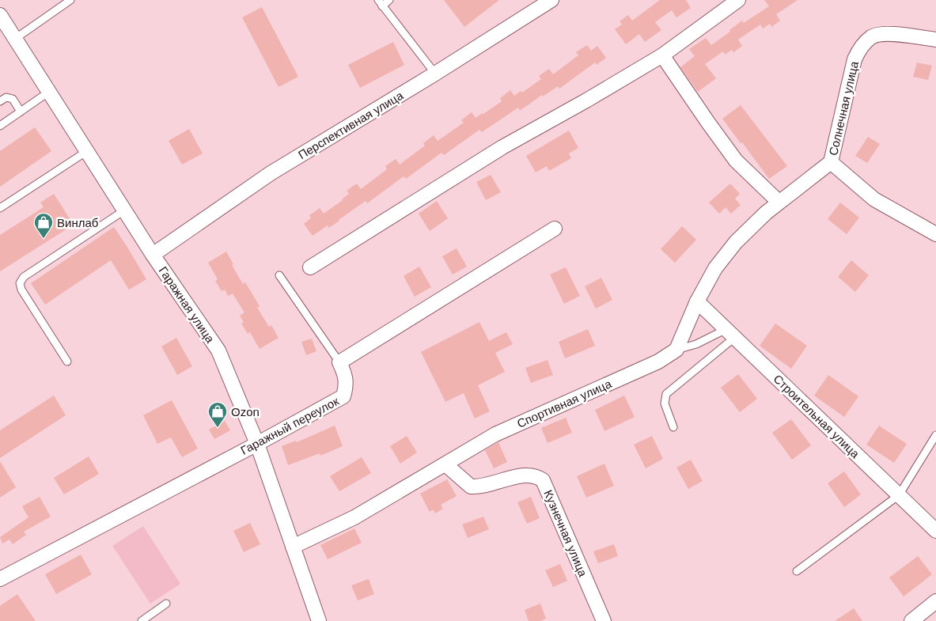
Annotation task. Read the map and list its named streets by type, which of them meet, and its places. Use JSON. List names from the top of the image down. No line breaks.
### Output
{"streets":{"street":["Солнечная улица","Перспективная улица","Гаражная улица","Спортивная улица","Строительная улица","Гаражный переулок","Кузнечная улица"]},"crossings":[["Перспективная улица","Гаражная улица"],["Гаражная улица","Спортивная улица"],["Гаражная улица","Гаражный переулок"],["Спортивная улица","Кузнечная улица"]],"places":{"shop":["Винлаб","Ozon"]}}
